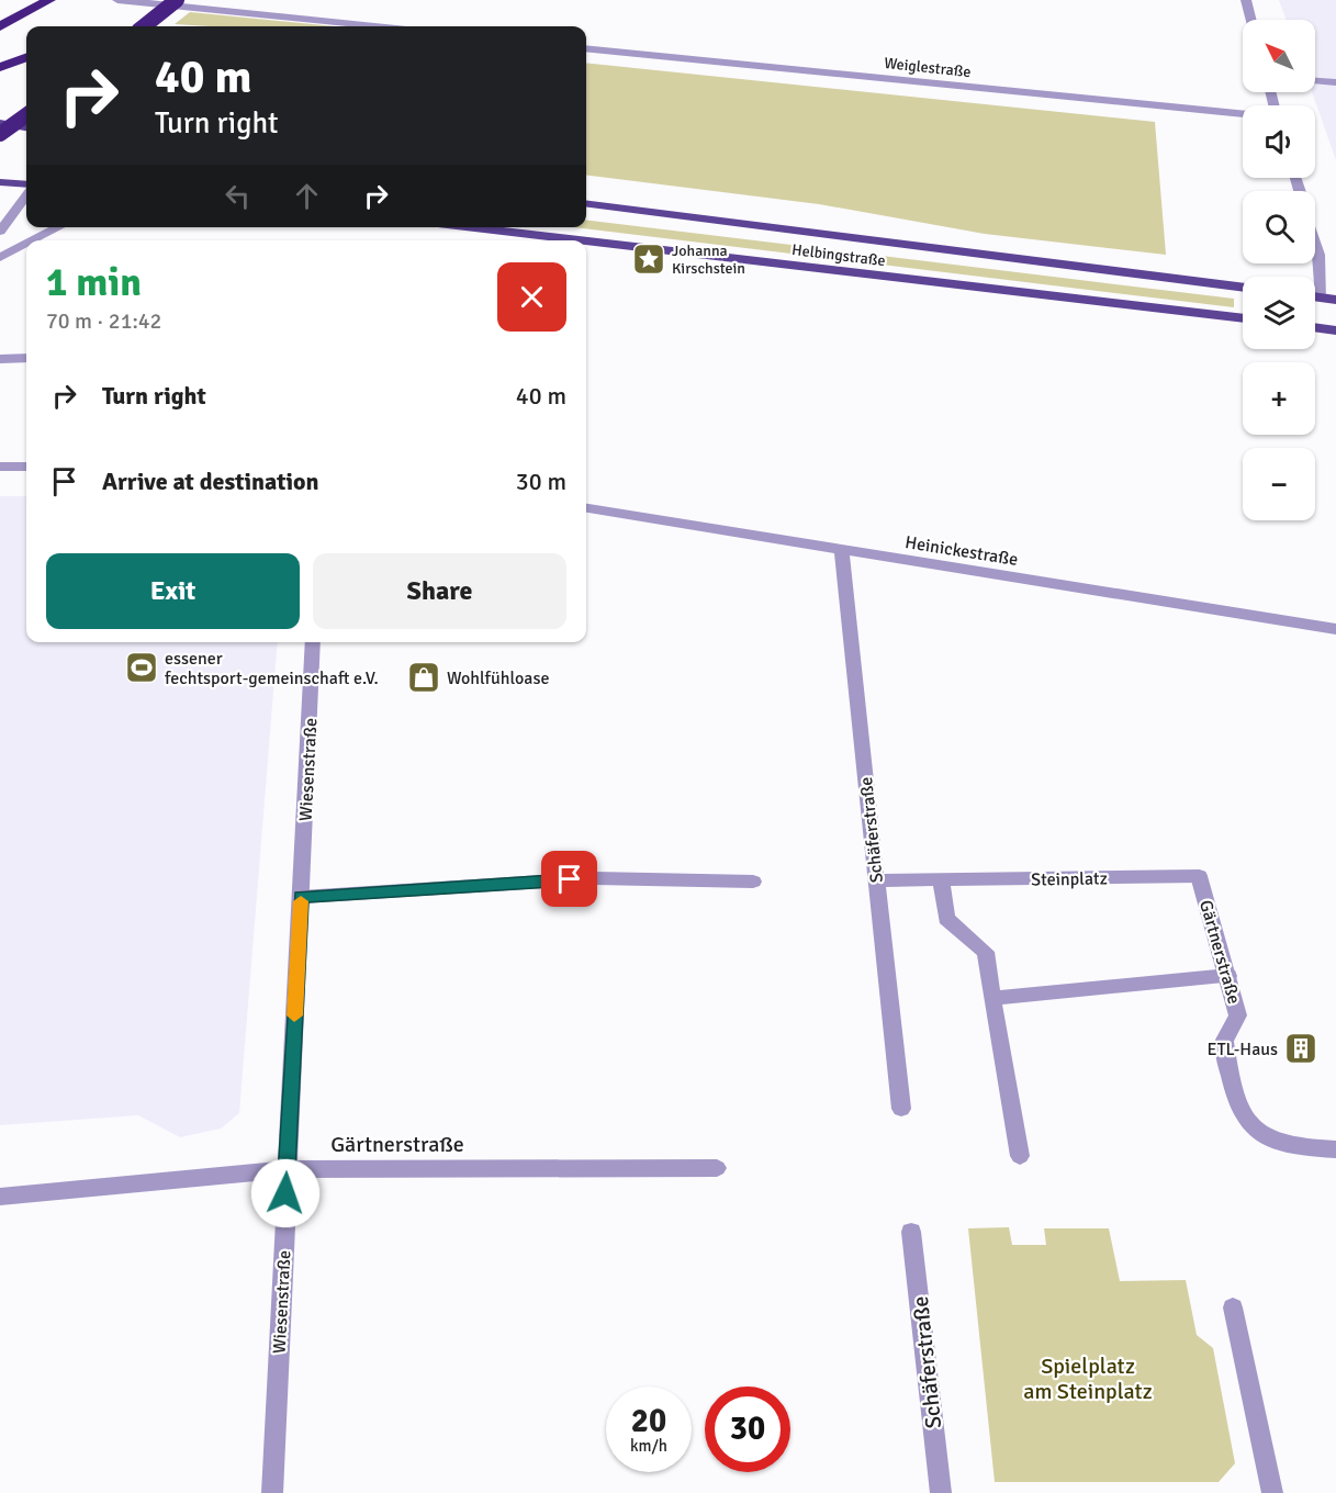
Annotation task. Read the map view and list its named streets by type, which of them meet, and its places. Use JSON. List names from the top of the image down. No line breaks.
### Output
{"streets":{"main road":["Helbingstraße"],"street":["Weiglestraße","Heinickestraße","Wiesenstraße","Schäferstraße","Steinplatz","Gärtnerstraße"]},"crossings":[["Heinickestraße","Schäferstraße"],["Wiesenstraße","Gärtnerstraße"],["Schäferstraße","Steinplatz"],["Steinplatz","Gärtnerstraße"]],"parks":["Spielplatz am Steinplatz"],"places":{"place":["Johanna Kirschstein"],"sports":["essener fechtsport-gemeinschaft e.V."],"shop":["Wohlfühloase"],"building":["ETL-Haus"]},"north":"top left","page":{"map_buttons":["+","−"],"turn":["40 m","Turn right"],"heading":["1 min","70 m · 21:42"],"list":[{"name":"Turn right","value":"40 m"},{"name":"Arrive at destination","value":"30 m"}],"buttons":["Exit","Share"],"speed":"20 km/h","limit":"30"}}
